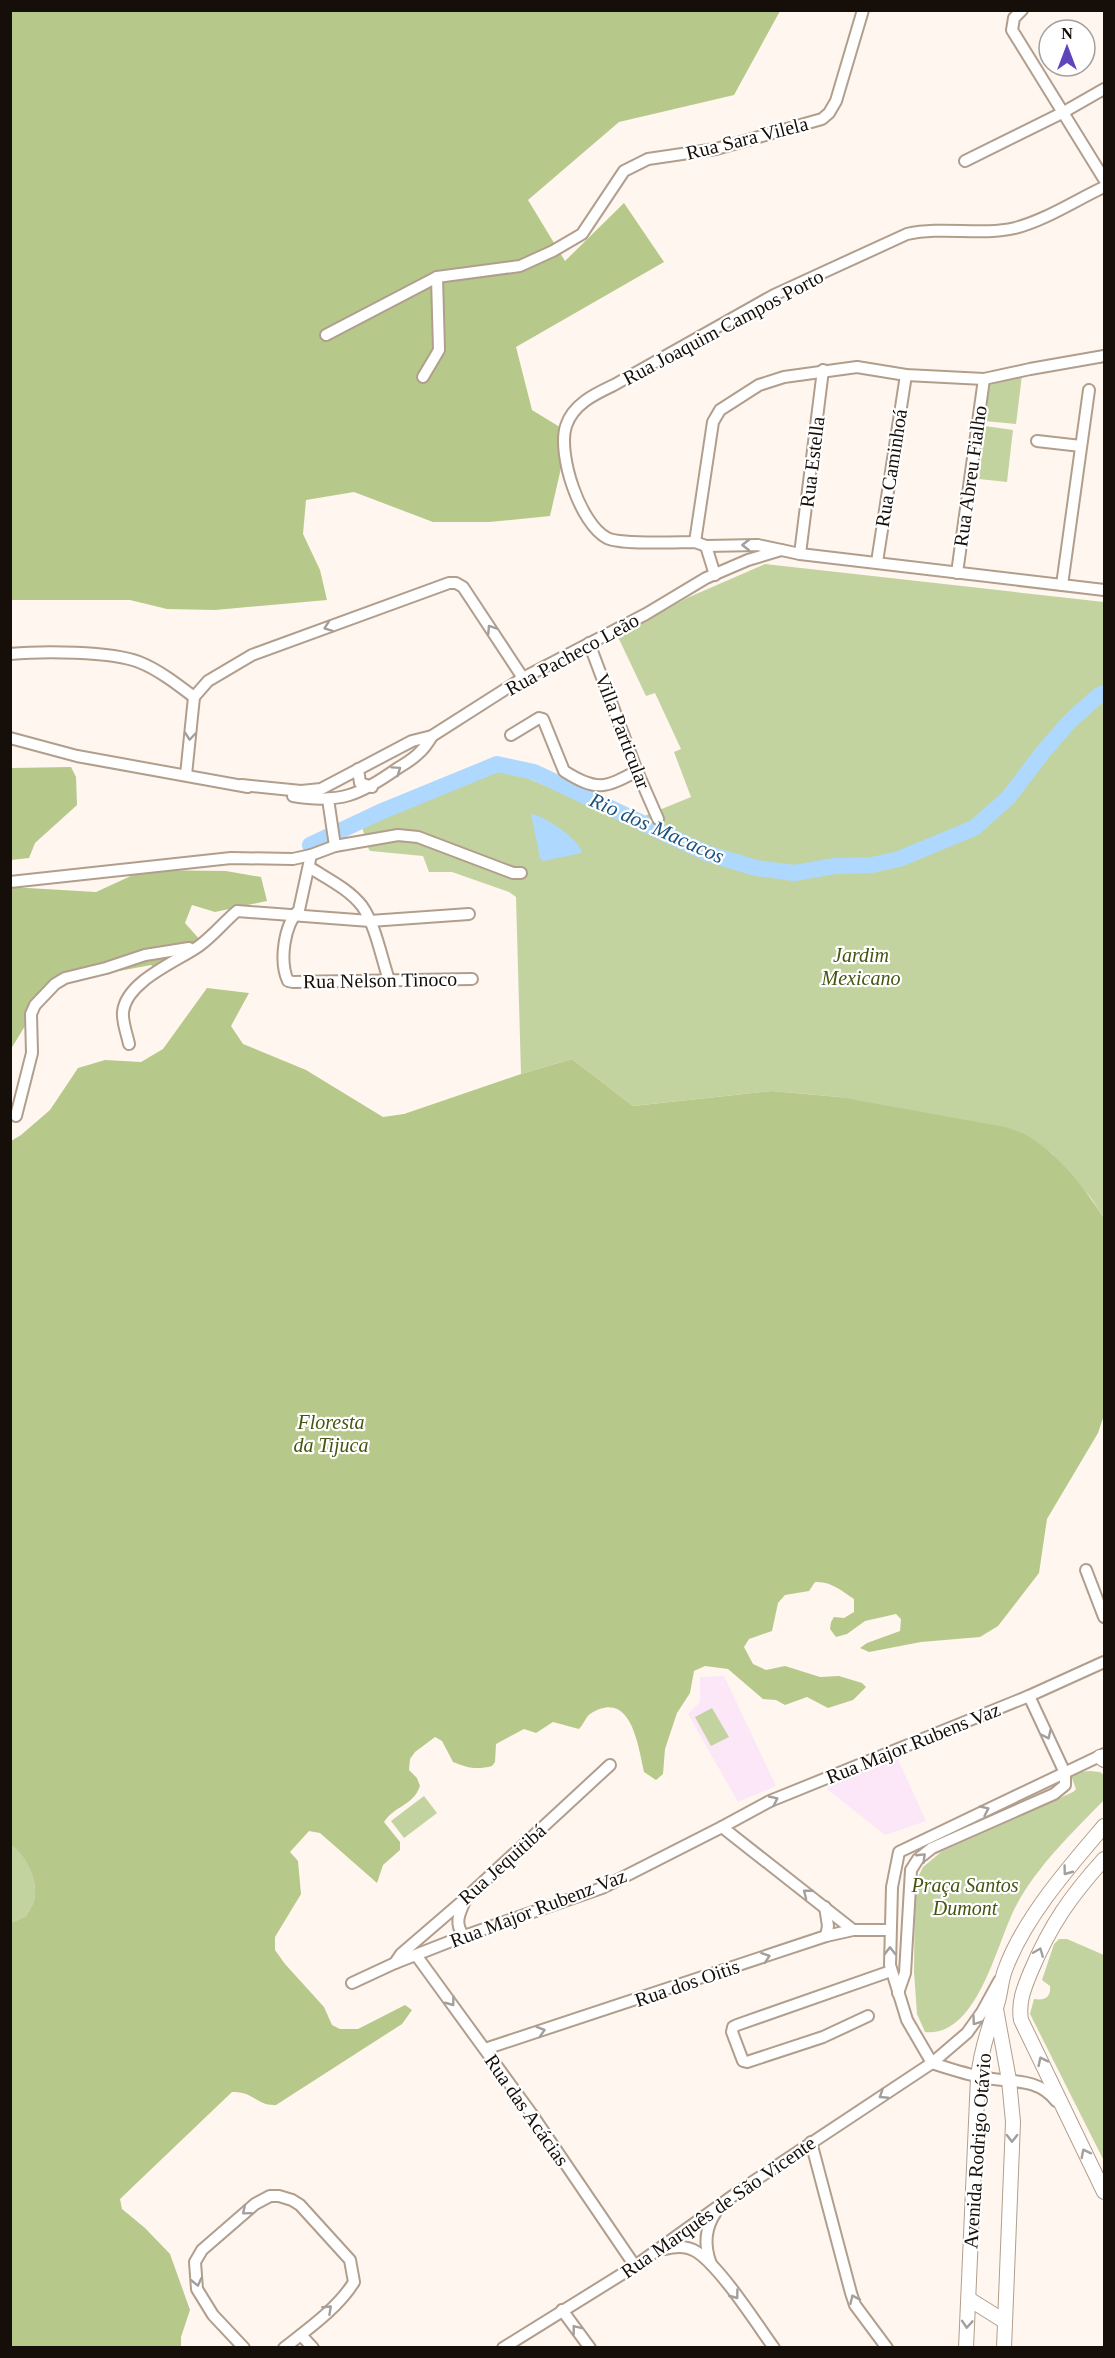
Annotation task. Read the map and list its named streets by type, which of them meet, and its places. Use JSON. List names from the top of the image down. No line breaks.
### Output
{"streets":{"main road":["Avenida Rodrigo Otávio"],"street":["Rua Sara Vilela","Rua Joaquim Campos Porto","Rua Estella","Rua Caminhoá","Rua Abreu Fialho","Rua Pacheco Leão","Villa Particular","Rua Nelson Tinoco","Rua Major Rubens Vaz","Rua Jequitibá","Rua Major Rubenz Vaz","Rua dos Oitis","Rua das Acácias","Rua Marquês de São Vicente"]},"crossings":[["Rua Pacheco Leão","Villa Particular"],["Rua Major Rubens Vaz","Rua Major Rubenz Vaz"],["Rua Jequitibá","Rua Major Rubenz Vaz"],["Rua Major Rubenz Vaz","Rua das Acácias"],["Rua dos Oitis","Rua das Acácias"],["Rua das Acácias","Rua Marquês de São Vicente"]],"one_way":["Rua Major Rubens Vaz","Rua dos Oitis"],"water":["Rio dos Macacos"],"parks":["Jardim Mexicano","Floresta da Tijuca","Praça Santos Dumont"],"north":"top"}
